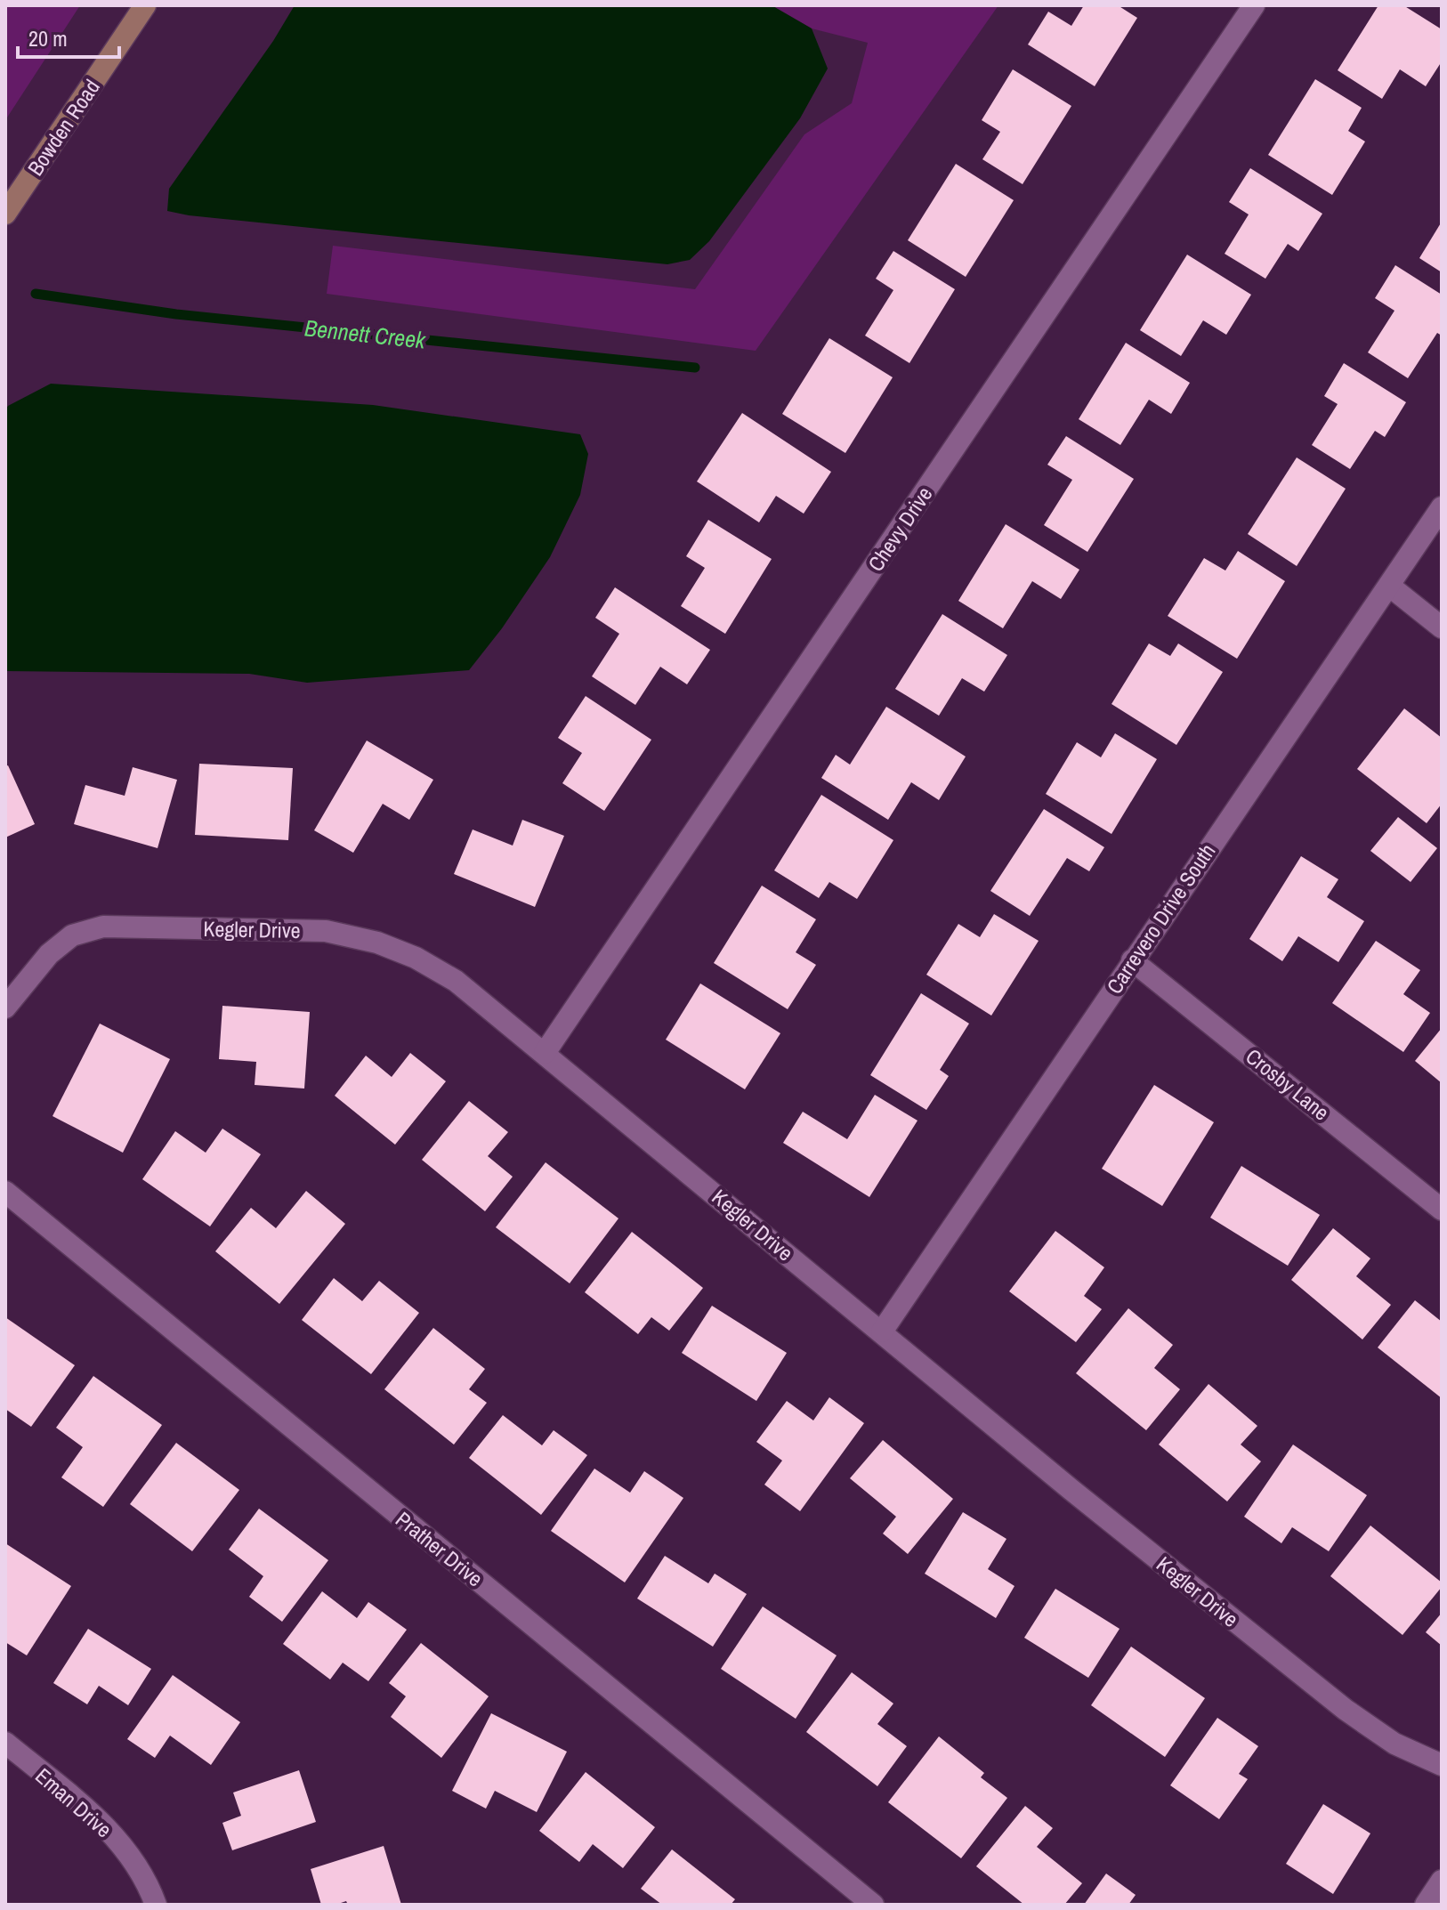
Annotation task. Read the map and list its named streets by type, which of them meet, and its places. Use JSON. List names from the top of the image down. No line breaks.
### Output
{"streets":{"main road":["Bowden Road"],"street":["Chevy Drive","Carrevero Drive South","Kegler Drive","Crosby Lane","Prather Drive","Eman Drive"]},"crossings":[["Chevy Drive","Kegler Drive"],["Carrevero Drive South","Kegler Drive"],["Carrevero Drive South","Crosby Lane"]],"water":["Bennett Creek"],"scale_bar":"20 m"}
